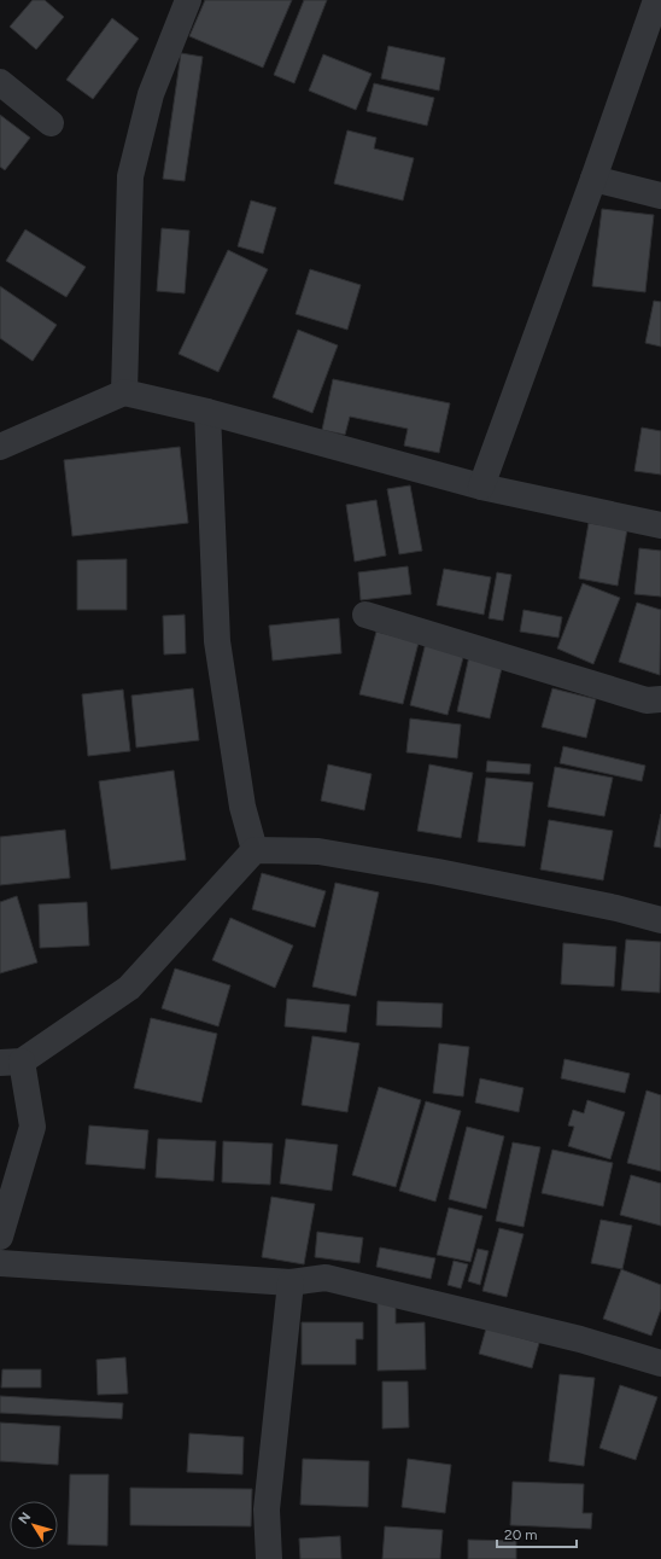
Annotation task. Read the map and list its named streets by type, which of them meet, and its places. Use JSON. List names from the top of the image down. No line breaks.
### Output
{"scale_bar":"20 m","north":"top left"}
